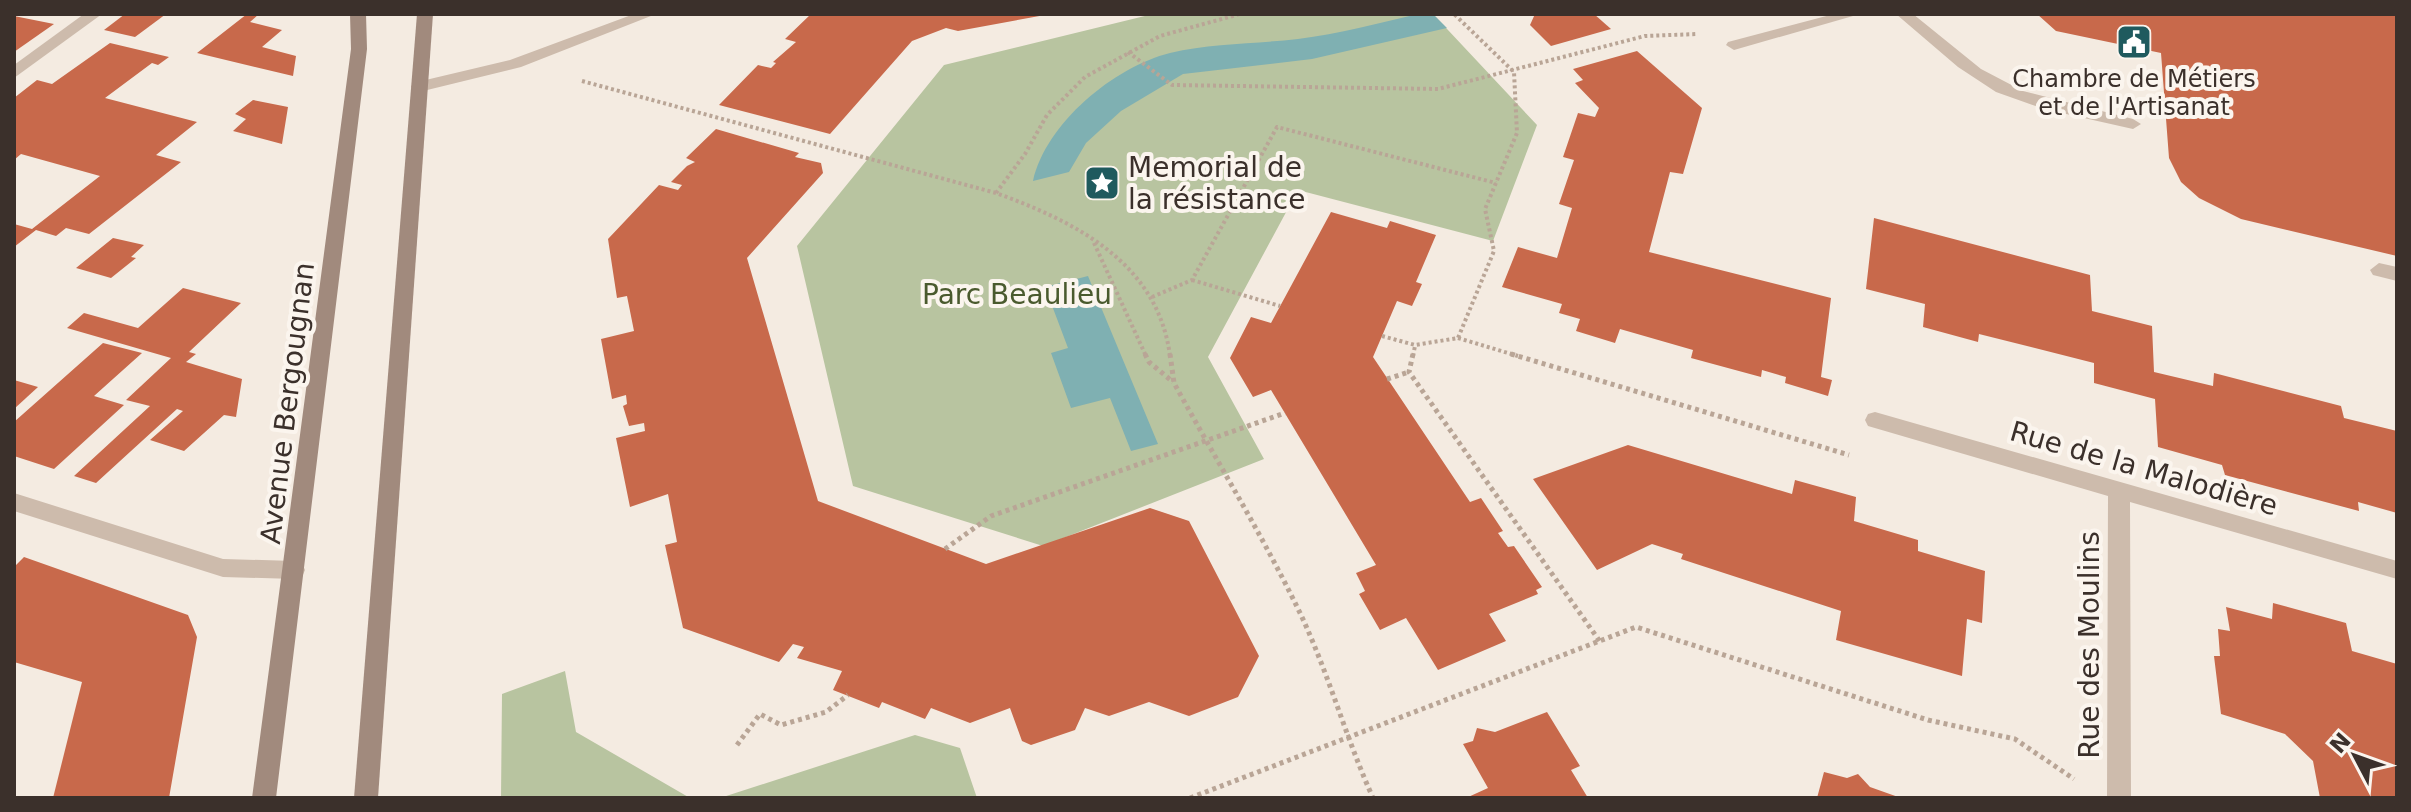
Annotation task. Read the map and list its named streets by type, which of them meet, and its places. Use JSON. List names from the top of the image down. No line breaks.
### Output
{"streets":{"main road":["Avenue Bergougnan"],"street":["Rue de la Malodière","Rue des Moulins"]},"crossings":[["Rue de la Malodière","Rue des Moulins"]],"parks":["Parc Beaulieu"],"places":{"public building":["Chambre de Métiers et de l'Artisanat"],"place":["Memorial de la résistance"]},"north":"top left"}
